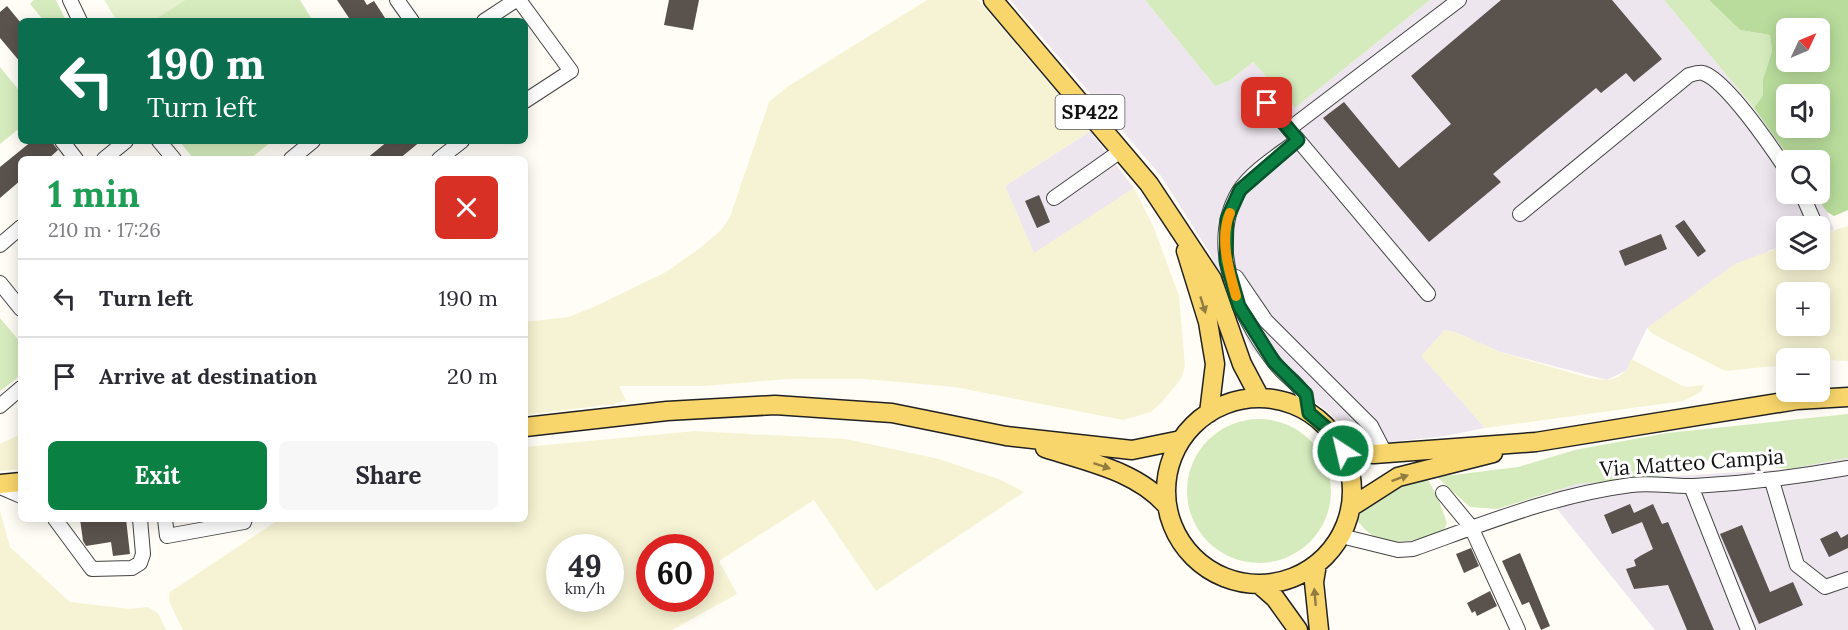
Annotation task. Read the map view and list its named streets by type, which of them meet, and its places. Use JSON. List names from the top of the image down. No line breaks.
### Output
{"streets":{"main road":["SP422"],"street":["Via Matteo Campia"]},"crossings":[["SP422","Via Matteo Campia"]],"north":"top right","page":{"map_buttons":["+","−"],"turn":["190 m","Turn left"],"heading":["1 min","210 m · 17:26"],"list":[{"name":"Turn left","value":"190 m"},{"name":"Arrive at destination","value":"20 m"}],"buttons":["Exit","Share"],"speed":"49 km/h","limit":"60"}}
